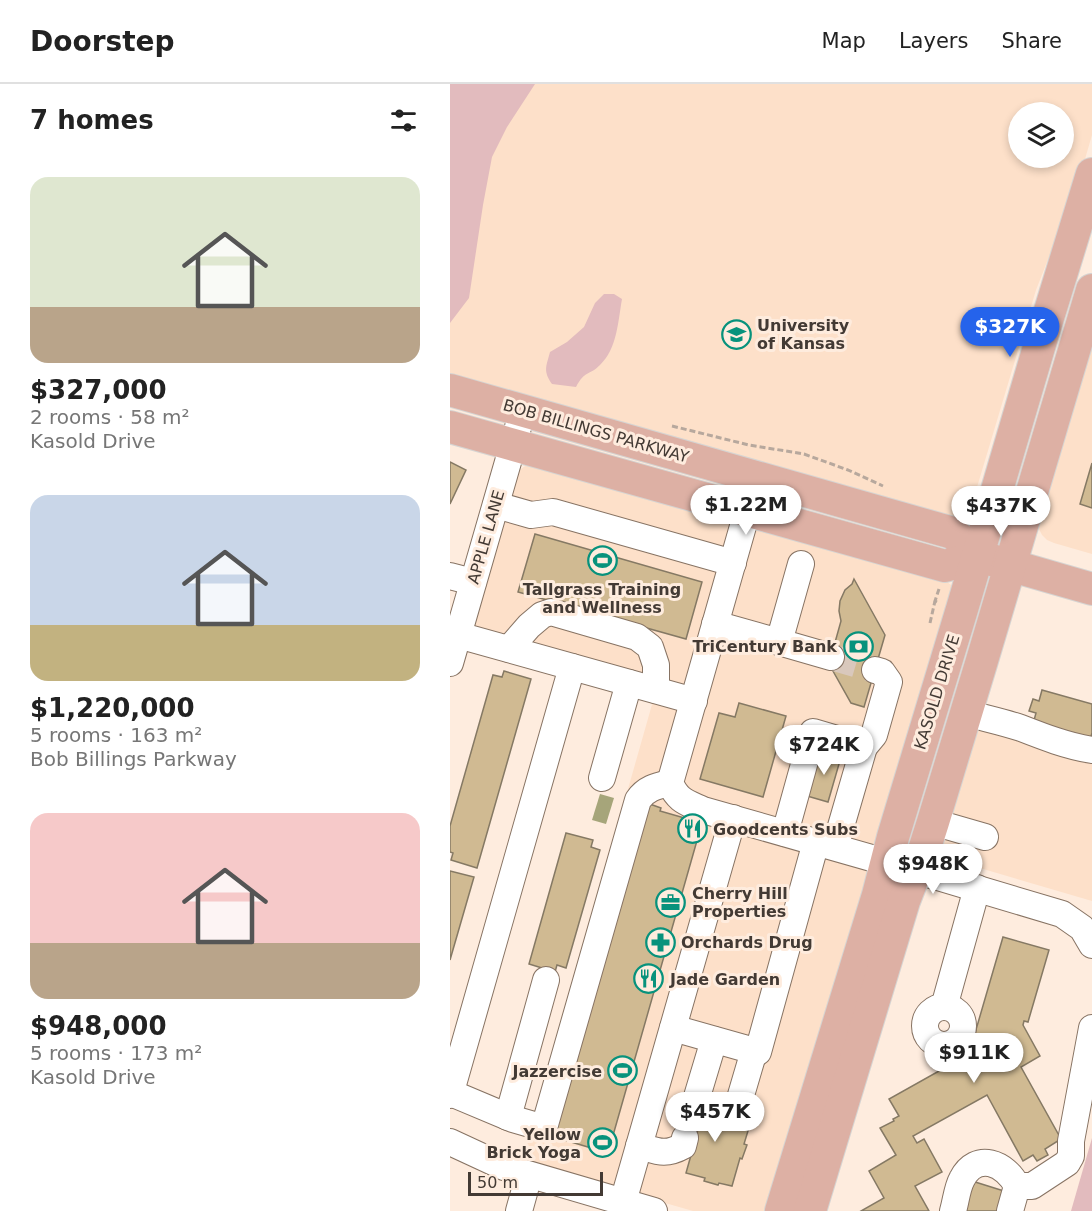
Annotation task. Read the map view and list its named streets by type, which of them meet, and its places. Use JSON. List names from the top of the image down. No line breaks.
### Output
{"streets":{"main road":["BOB BILLINGS PARKWAY","KASOLD DRIVE"],"street":["APPLE LANE"]},"crossings":[["BOB BILLINGS PARKWAY","APPLE LANE"],["BOB BILLINGS PARKWAY","KASOLD DRIVE"]],"places":{"school or university":["University of Kansas"],"sports":["Tallgrass Training and Wellness","Jazzercise","Yellow Brick Yoga"],"bank":["TriCentury Bank"],"restaurant":["Goodcents Subs","Jade Garden"],"office":["Cherry Hill Properties"],"pharmacy":["Orchards Drug"]},"scale_bar":"50 m","page":{"header":"Doorstep","nav":["Map","Layers","Share"],"heading":"7 homes","list":[{"name":"$327,000","note":"2 rooms · 58 m² · Kasold Drive"},{"name":"$1,220,000","note":"5 rooms · 163 m² · Bob Billings Parkway"},{"name":"$948,000","note":"5 rooms · 173 m² · Kasold Drive"}],"price":["$327K","$1.22M","$437K","$724K","$948K","$911K","$457K"],"scale":"50 m"}}
